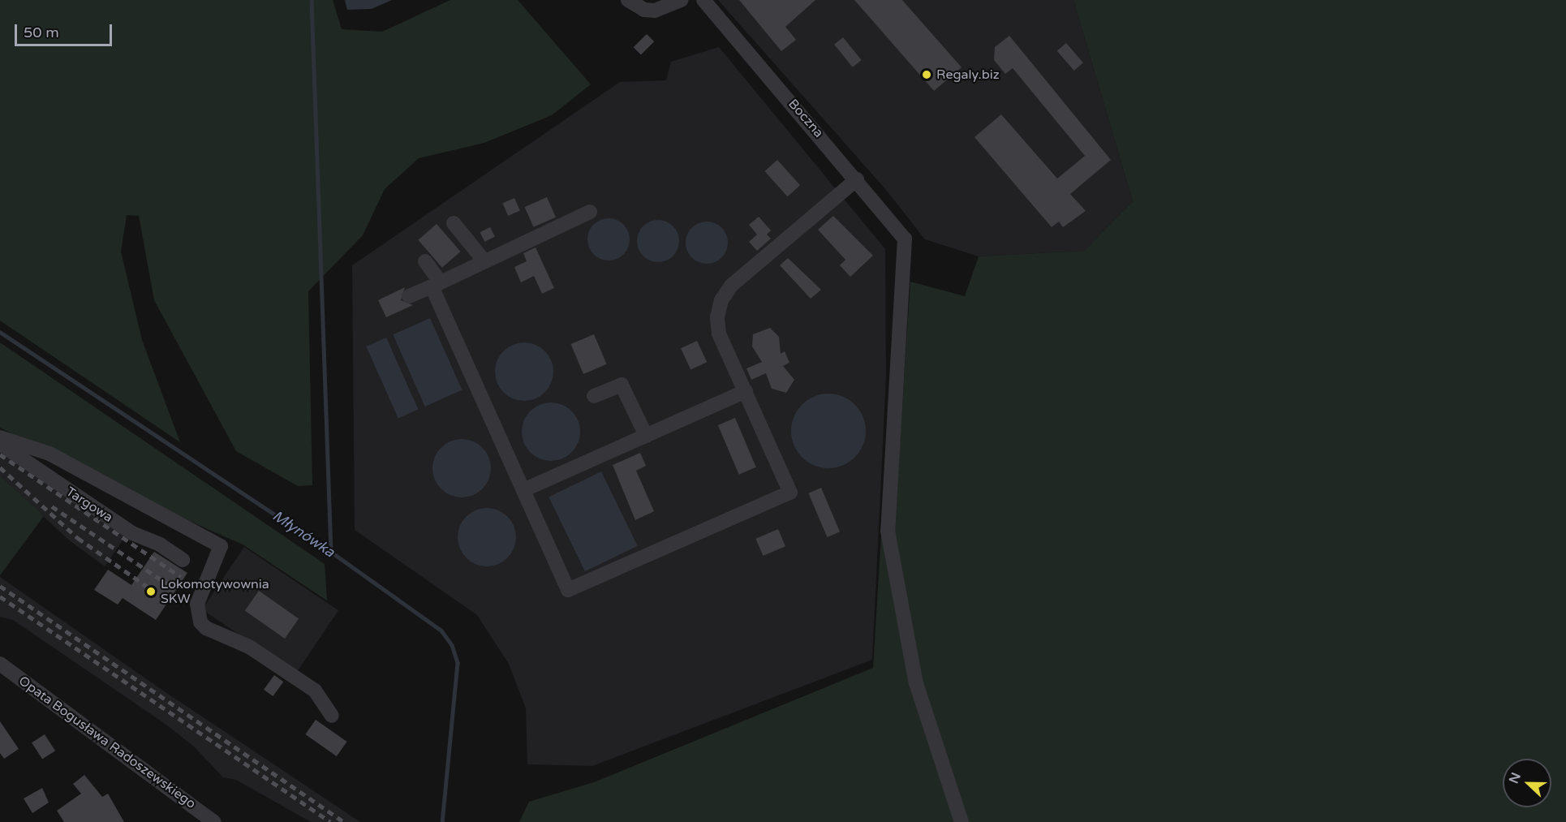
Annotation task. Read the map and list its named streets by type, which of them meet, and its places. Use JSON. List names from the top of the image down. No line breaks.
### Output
{"streets":{"street":["Boczna","Targowa","Opata Bogusława Radoszewskiego"]},"water":["Młynówka"],"places":["Regaly.biz","Lokomotywownia SKW"],"scale_bar":"50 m","north":"left"}
